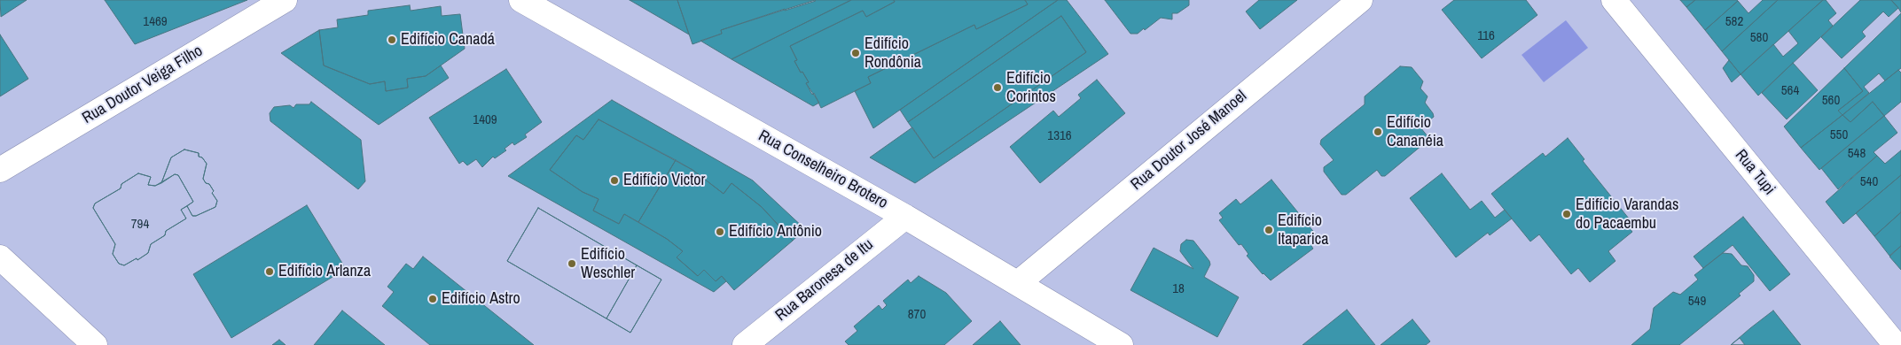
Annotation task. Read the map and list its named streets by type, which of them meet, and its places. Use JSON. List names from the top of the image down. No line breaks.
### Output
{"streets":{"street":["Rua Doutor Veiga Filho","Rua Doutor José Manoel","Rua Conselheiro Brotero","Rua Tupi","Rua Baronesa de Itu"]},"crossings":[["Rua Doutor José Manoel","Rua Conselheiro Brotero"],["Rua Conselheiro Brotero","Rua Baronesa de Itu"]],"places":["Edifício Canadá","Edifício Rondônia","Edifício Corintos","Edifício Cananéia","Edifício Victor","Edifício Varandas do Pacaembu","Edifício Itaparica","Edifício Antônio","Edifício Weschler","Edifício Arlanza","Edifício Astro"],"house_numbers":["1469","582","116","580","564","560","1409","550","1316","548","540","794","18","549","870"]}
